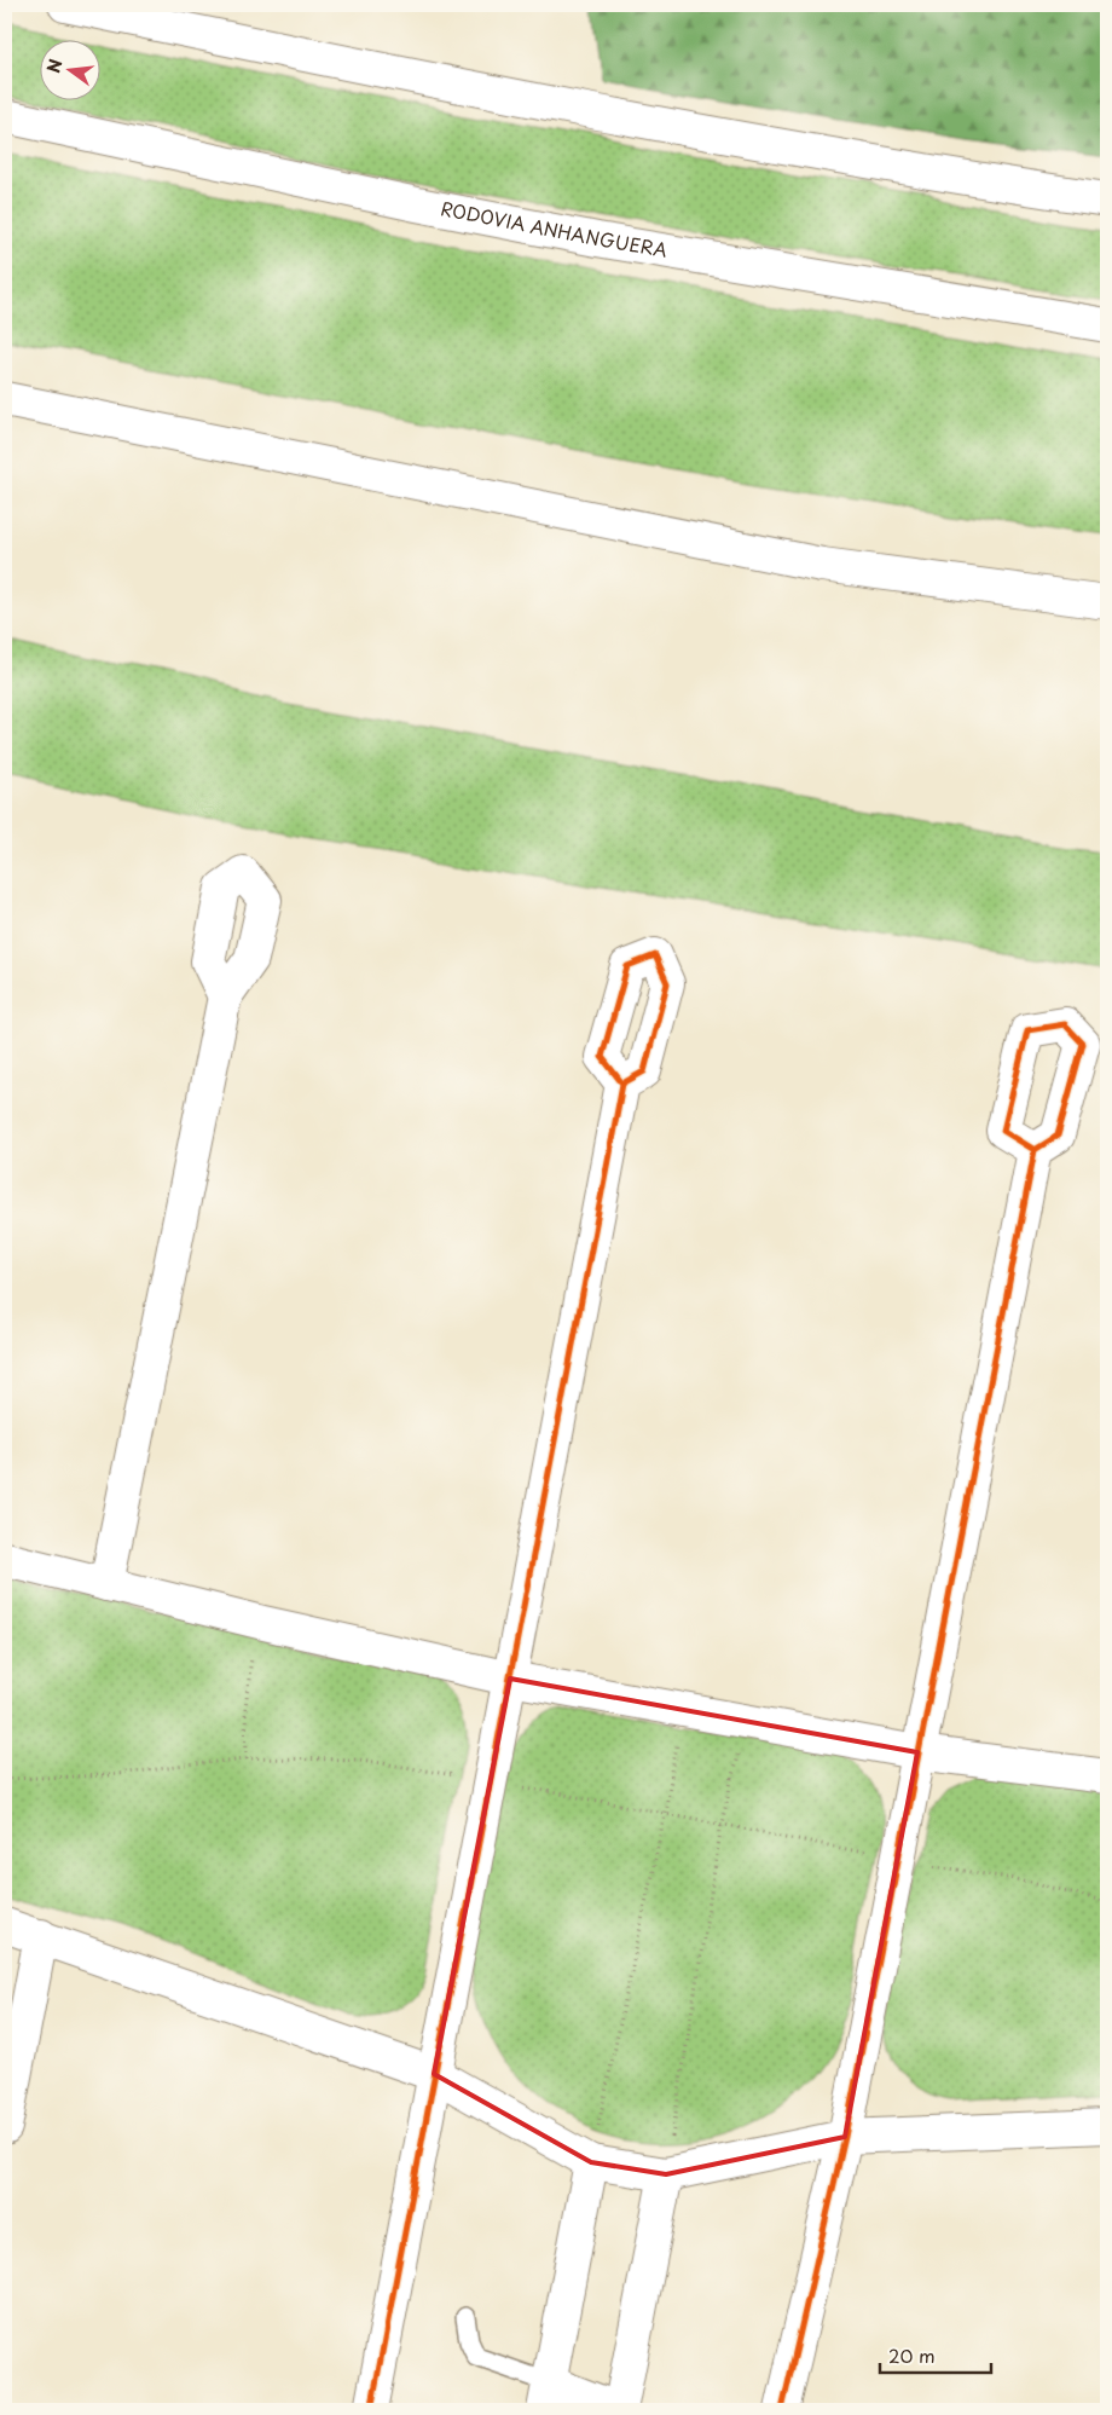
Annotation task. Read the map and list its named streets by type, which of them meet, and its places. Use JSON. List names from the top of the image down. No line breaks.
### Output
{"streets":{"main road":["RODOVIA ANHANGUERA"]},"scale_bar":"20 m","north":"left"}
